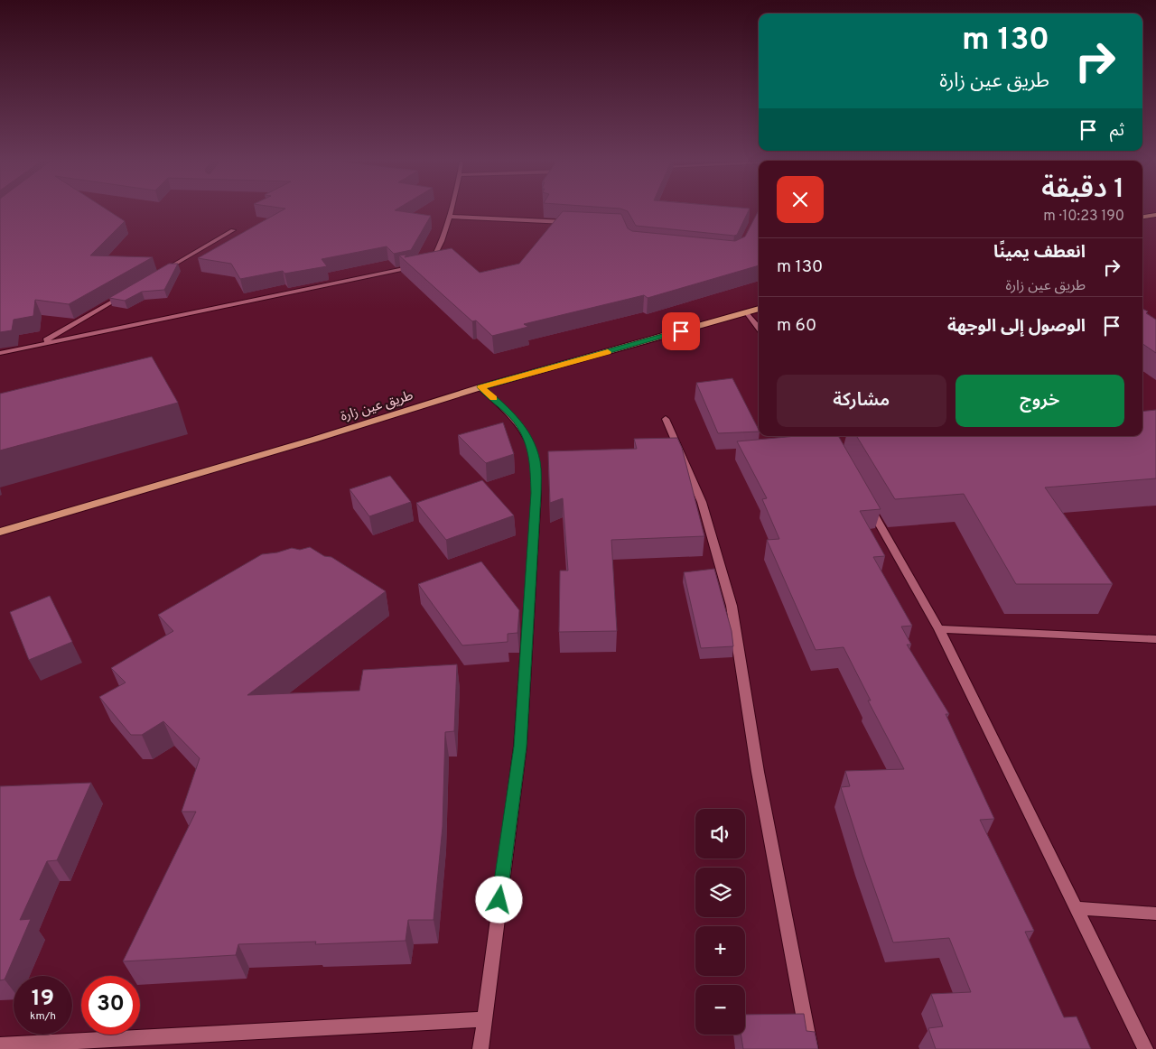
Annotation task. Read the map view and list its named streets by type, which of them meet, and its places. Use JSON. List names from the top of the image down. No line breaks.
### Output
{"streets":{"main road":["طريق عين زارة"]},"page":{"turn":["130 m","طريق عين زارة"],"then":"ثم","heading":["1 دقيقة","190 m · 10:23"],"list":[{"name":"انعطف يمينًا","note":"طريق عين زارة","value":"130 m"},{"name":"الوصول إلى الوجهة","value":"60 m"}],"buttons":["خروج","مشاركة"],"map_buttons":["+","−"],"speed":"19 km/h","limit":"30"}}
